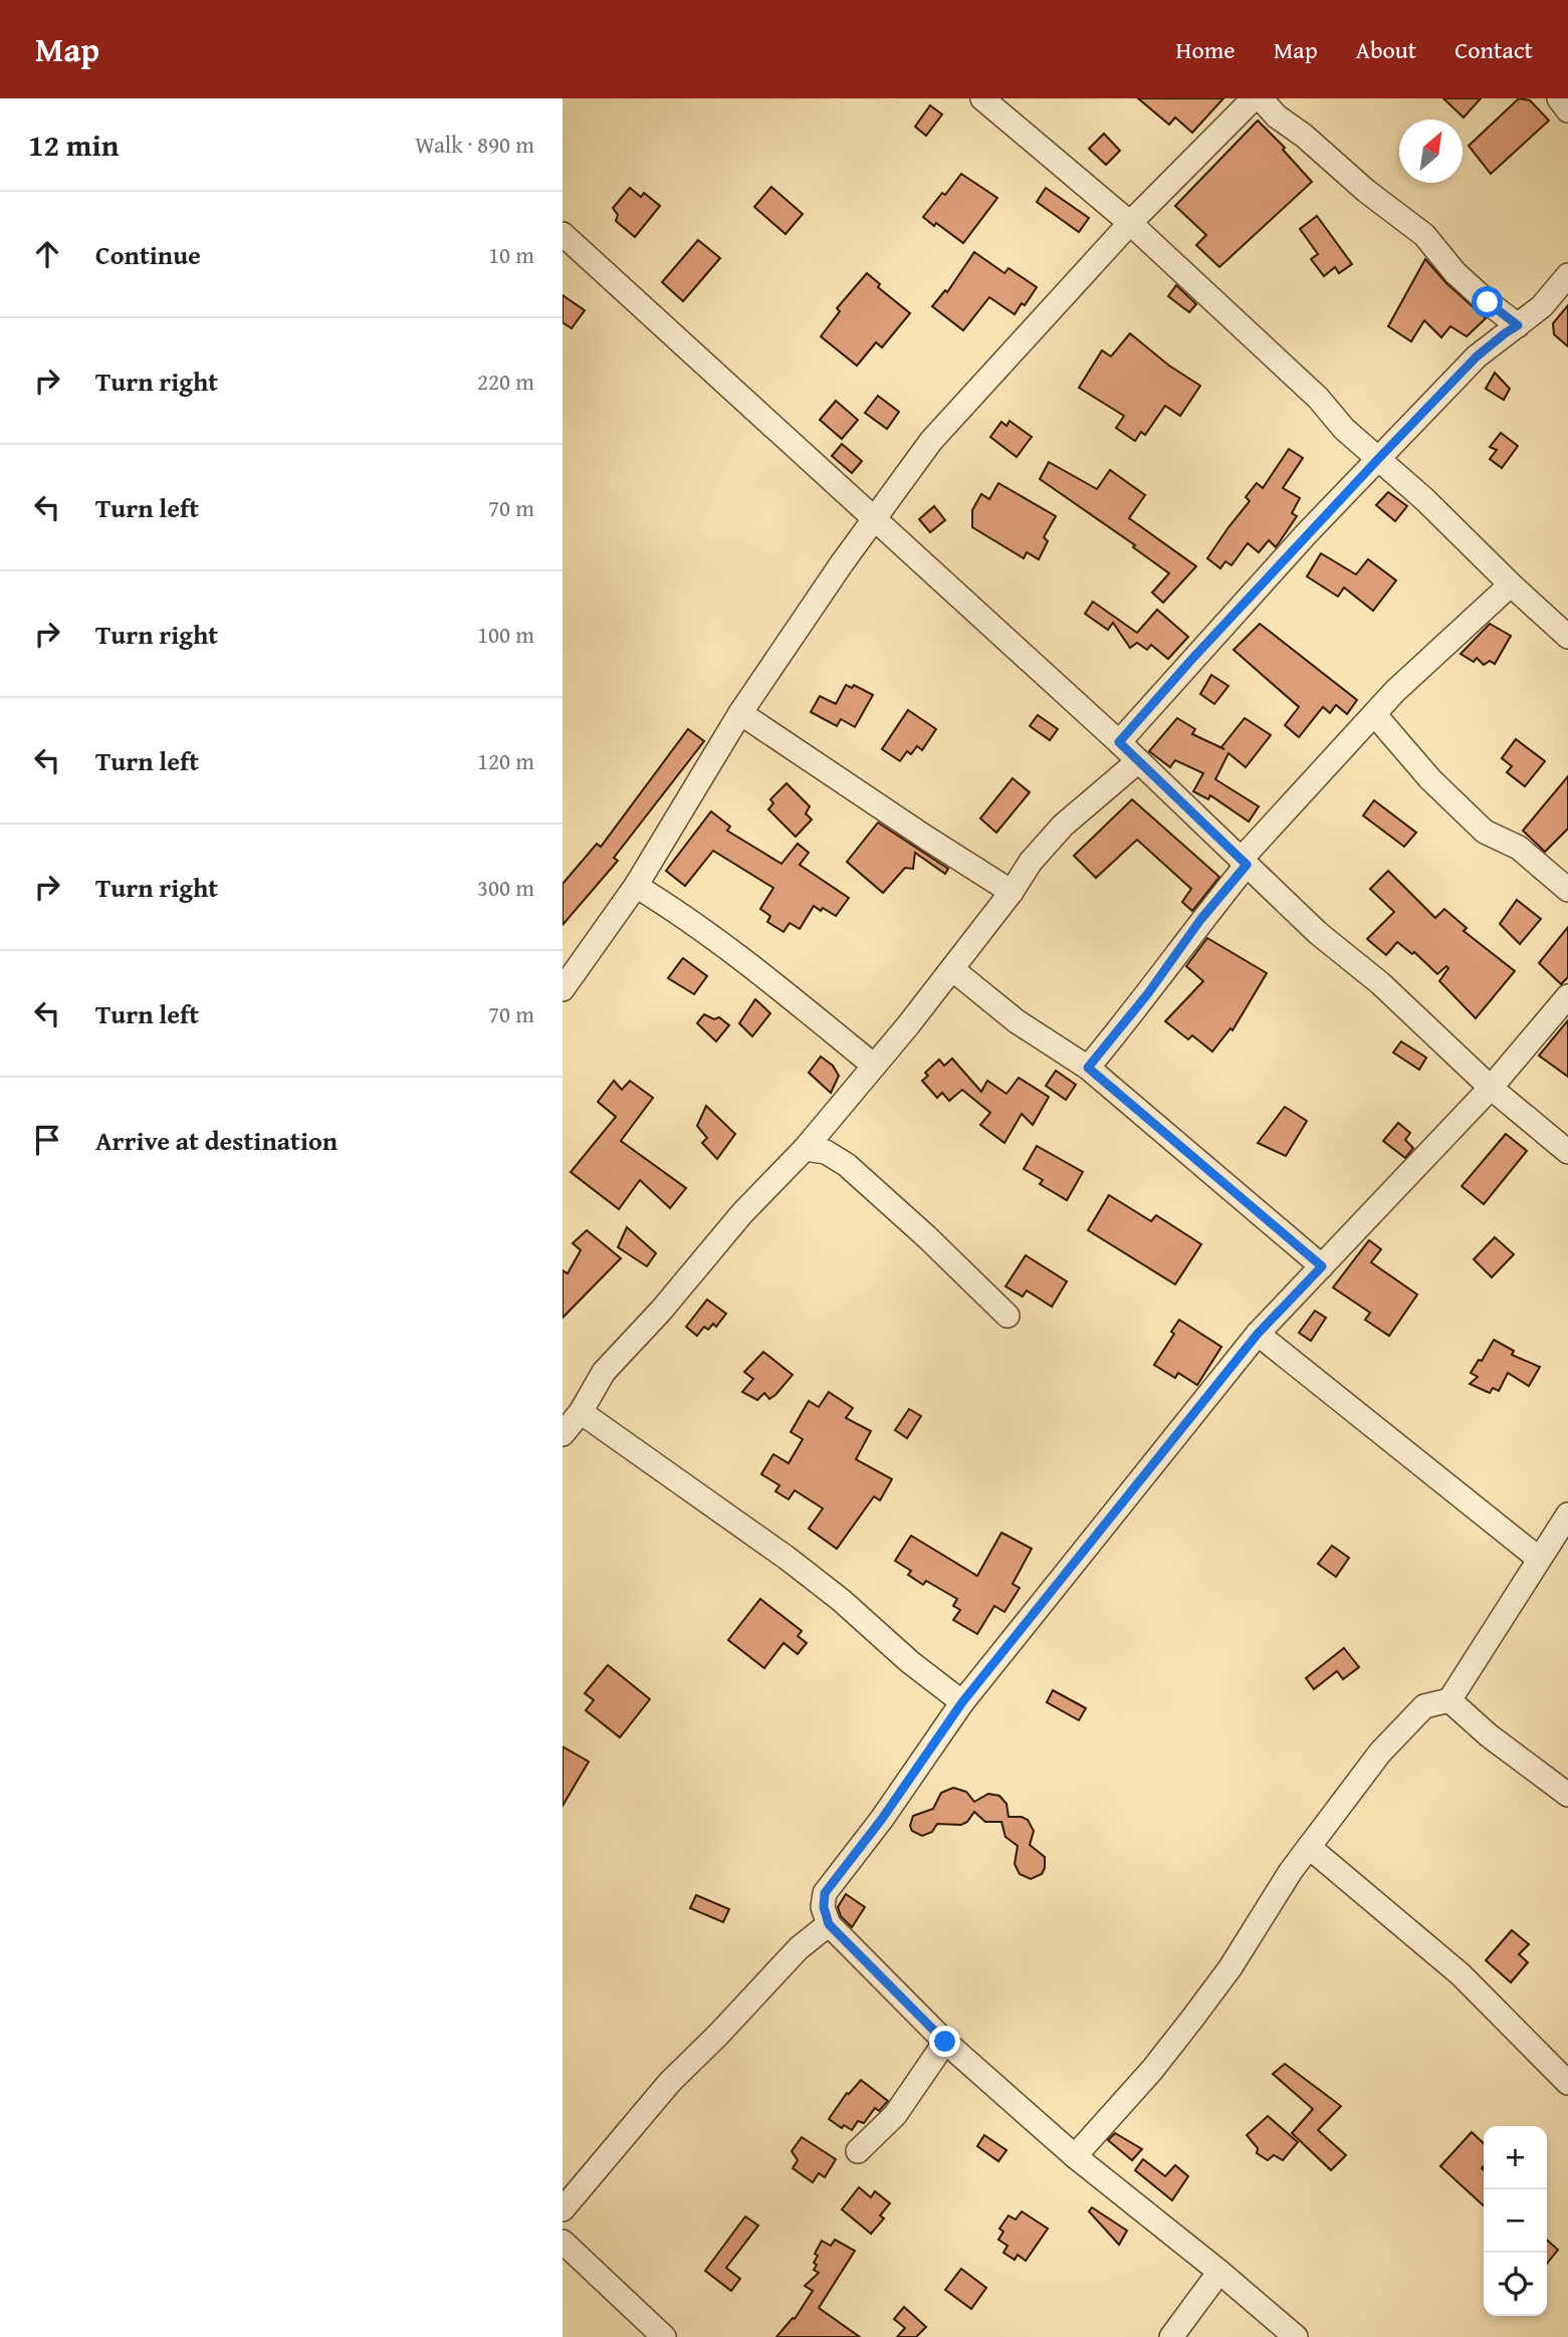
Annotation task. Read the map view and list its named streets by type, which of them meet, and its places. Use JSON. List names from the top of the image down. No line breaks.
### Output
{"north":"top right","page":{"header":"Map","nav":["Home","Map","About","Contact"],"heading":["12 min","Walk · 890 m"],"list":[["Continue","10 m"],["Turn right","220 m"],["Turn left","70 m"],["Turn right","100 m"],["Turn left","120 m"],["Turn right","300 m"],["Turn left","70 m"],"Arrive at destination"],"map_buttons":["+","−"]}}
